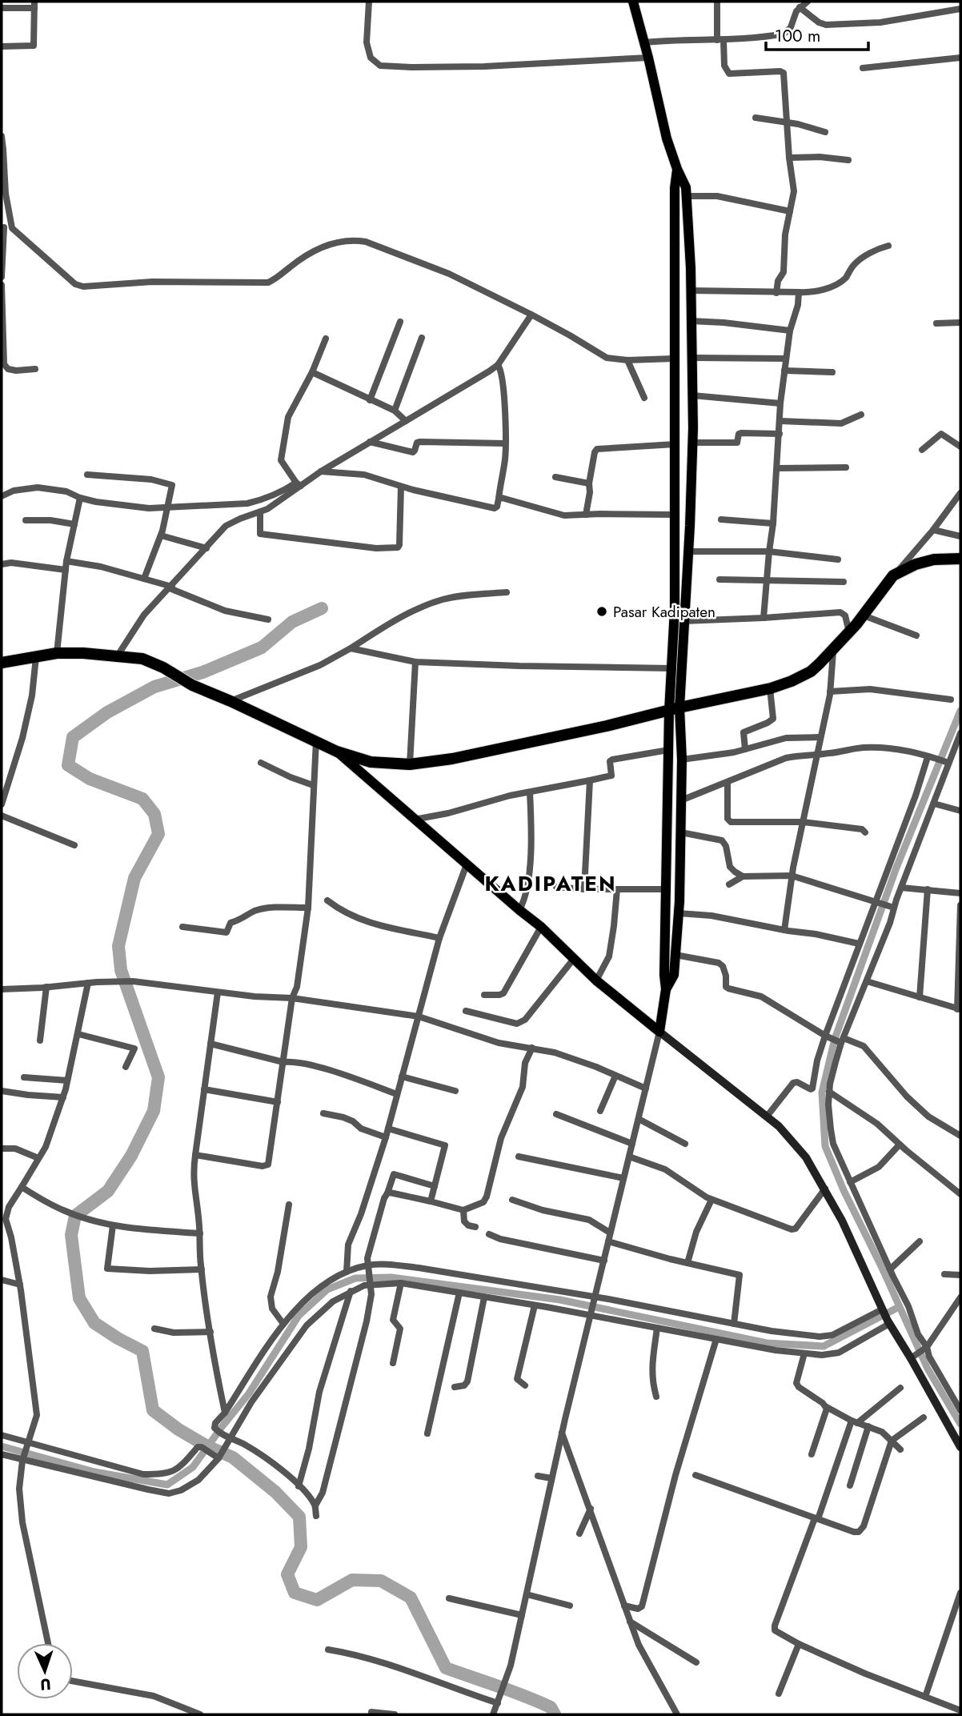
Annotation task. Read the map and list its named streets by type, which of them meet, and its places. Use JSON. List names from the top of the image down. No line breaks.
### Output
{"districts":["KADIPATEN"],"places":["Pasar Kadipaten"],"scale_bar":"100 m","north":"bottom"}
